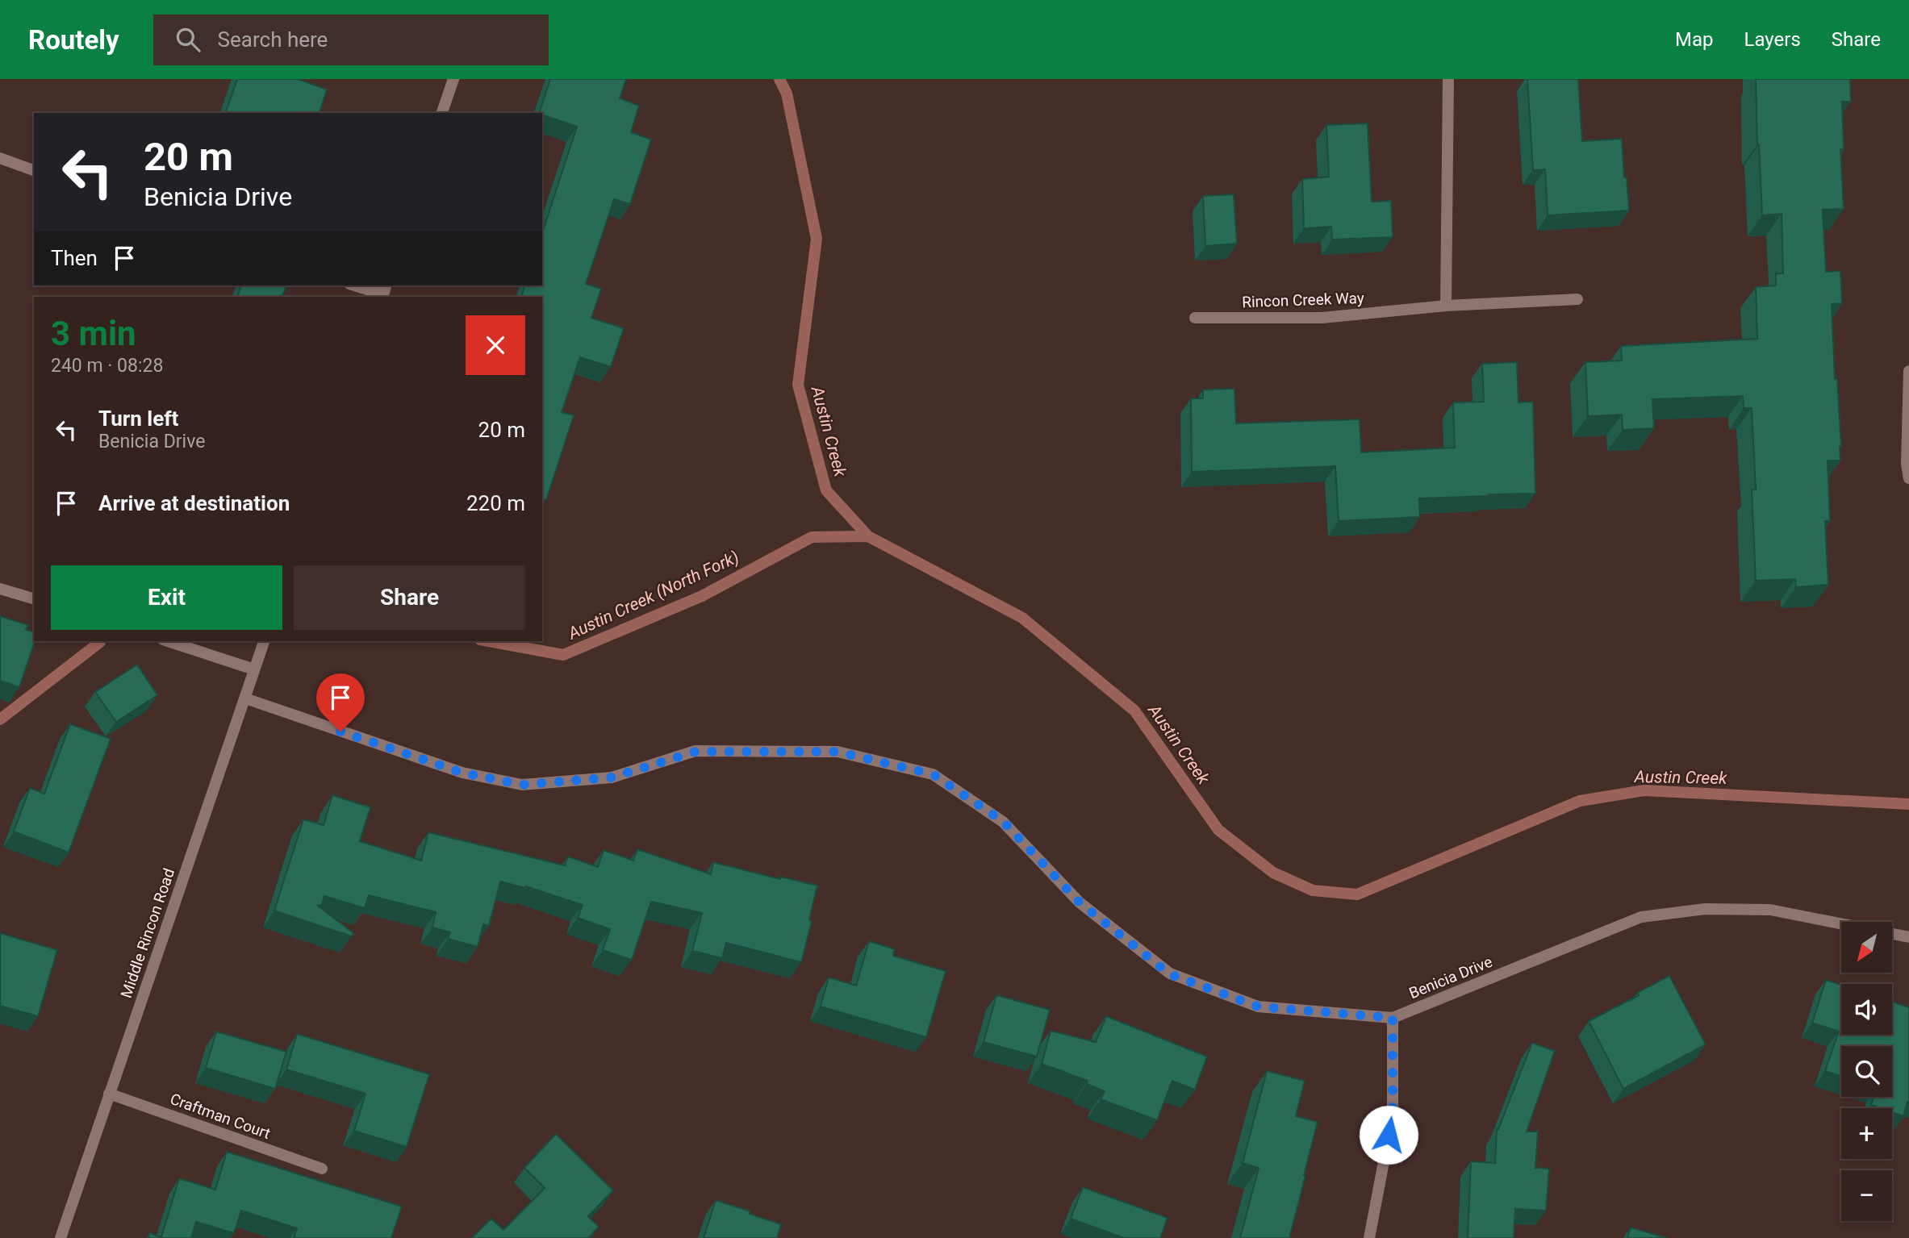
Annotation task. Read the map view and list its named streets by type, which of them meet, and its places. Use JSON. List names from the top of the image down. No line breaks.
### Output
{"streets":{"street":["Rincon Creek Way","Middle Rincon Road","Benicia Drive","Craftman Court"]},"crossings":[["Middle Rincon Road","Benicia Drive"],["Middle Rincon Road","Craftman Court"]],"water":["Austin Creek","Austin Creek (North Fork)"],"north":"bottom left","page":{"header":"Routely","search":"Search here","nav":["Map","Layers","Share"],"turn":["20 m","Benicia Drive"],"then":"Then","heading":["3 min","240 m · 08:28"],"list":[{"name":"Turn left","note":"Benicia Drive","value":"20 m"},{"name":"Arrive at destination","value":"220 m"}],"buttons":["Exit","Share"],"map_buttons":["+","−"]}}
